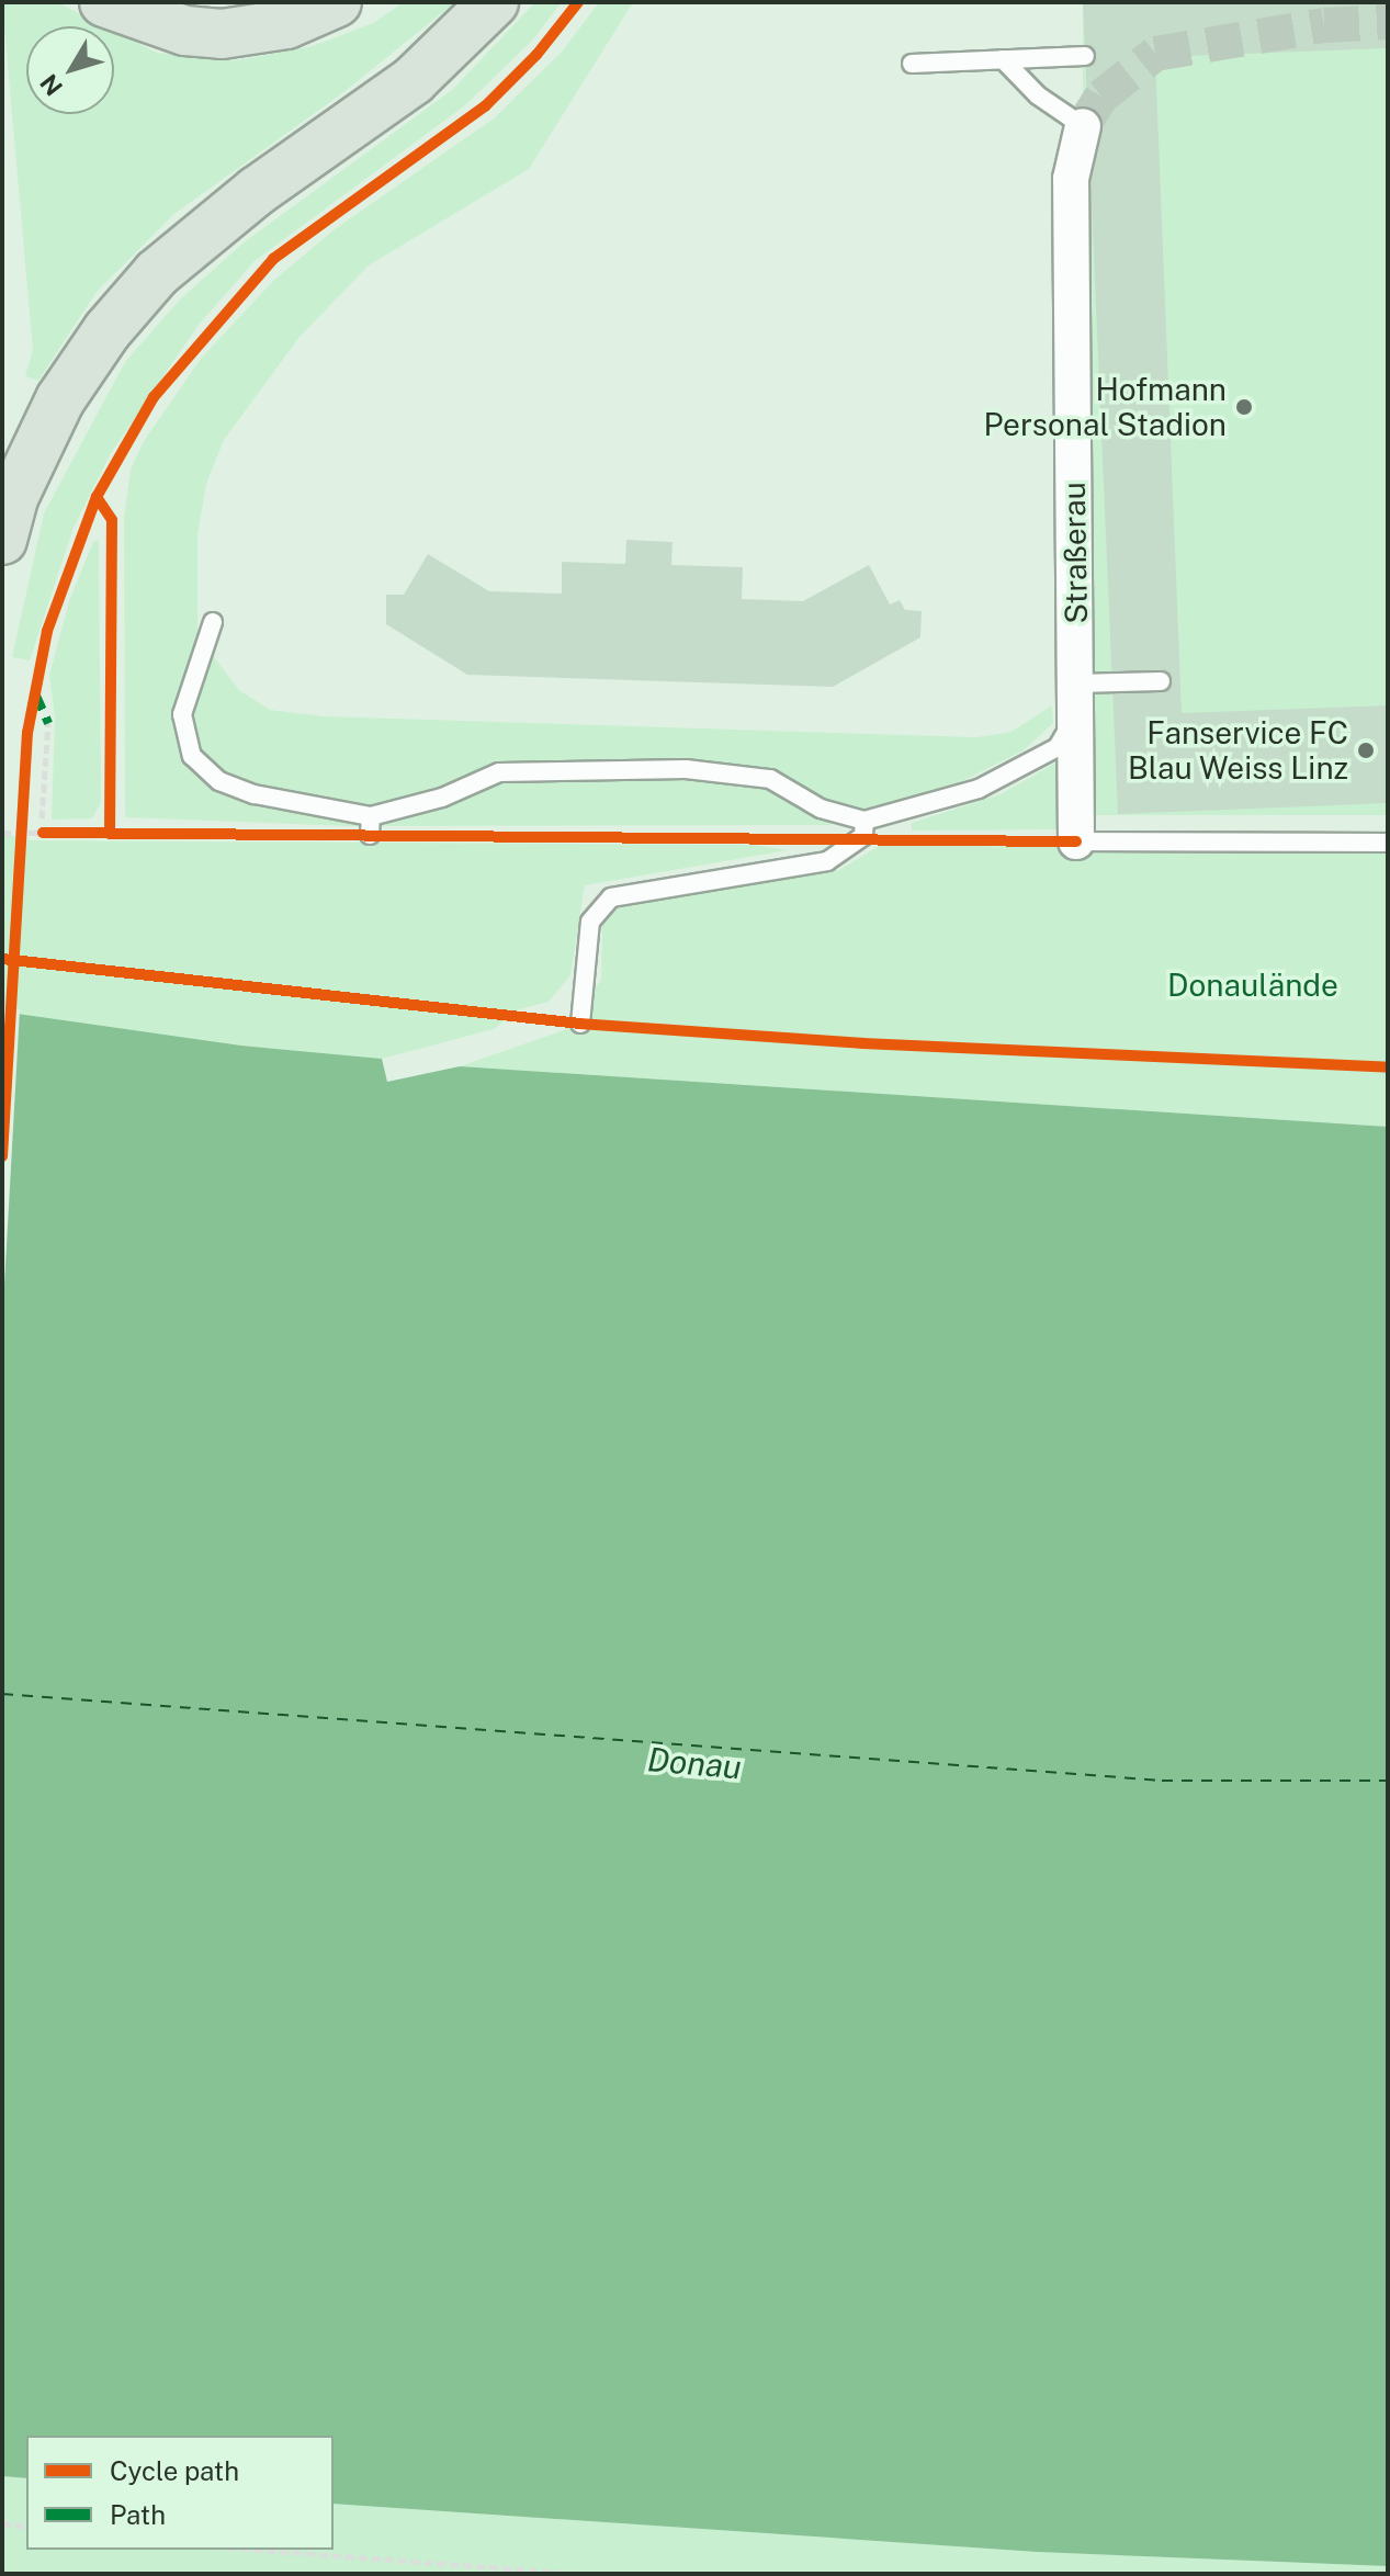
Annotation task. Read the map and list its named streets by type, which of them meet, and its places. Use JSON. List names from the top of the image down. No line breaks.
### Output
{"streets":{"street":["Straßerau"]},"water":["Donau"],"parks":["Donaulände"],"places":["Hofmann Personal Stadion","Fanservice FC Blau Weiss Linz"],"legend":["Cycle path","Path"],"north":"bottom left"}
